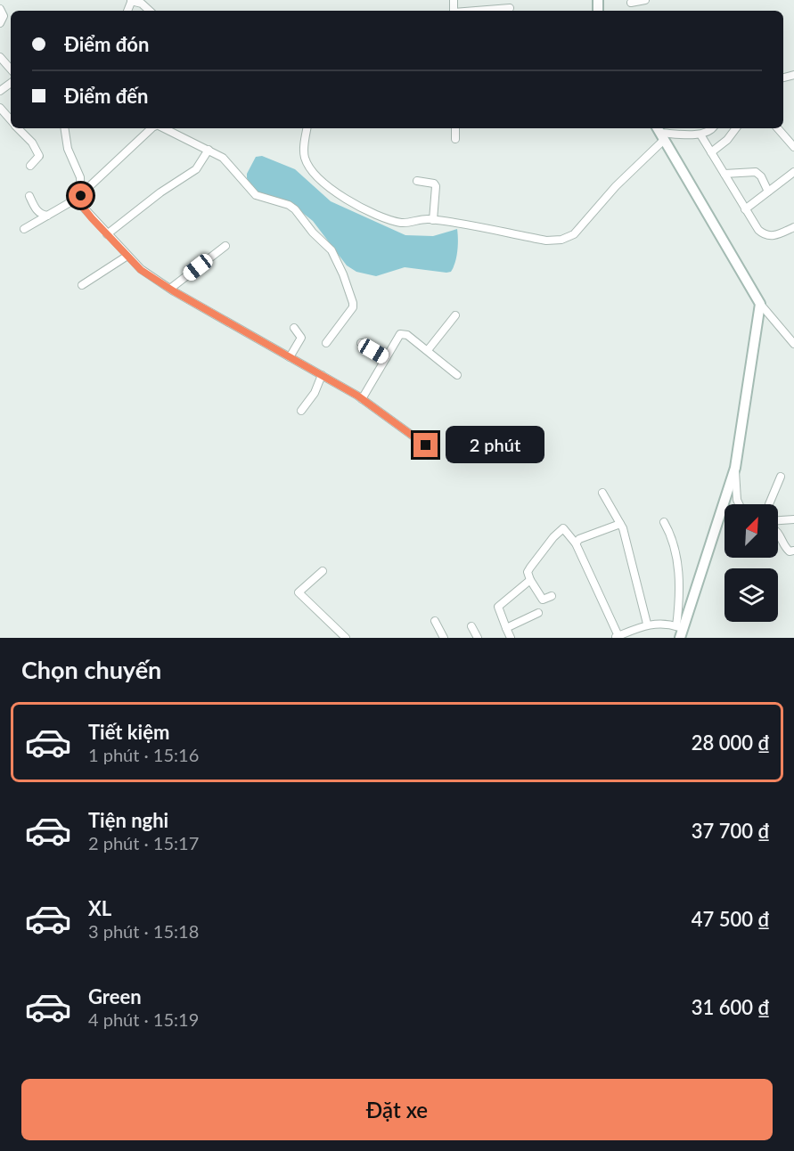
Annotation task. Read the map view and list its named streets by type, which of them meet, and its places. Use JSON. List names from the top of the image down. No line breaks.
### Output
{"north":"top right","page":{"banner":["Điểm đón","Điểm đến"],"bubble":"2 phút","heading":"Chọn chuyến","list":[{"name":"Tiết kiệm","note":"1 phút · 15:16","value":"28 000 ₫"},{"name":"Tiện nghi","note":"2 phút · 15:17","value":"37 700 ₫"},{"name":"XL","note":"3 phút · 15:18","value":"47 500 ₫"},{"name":"Green","note":"4 phút · 15:19","value":"31 600 ₫"}],"buttons":"Đặt xe"}}
